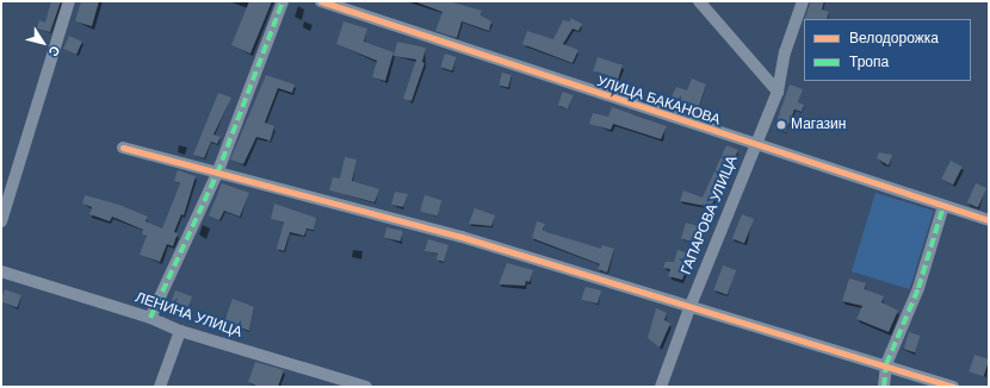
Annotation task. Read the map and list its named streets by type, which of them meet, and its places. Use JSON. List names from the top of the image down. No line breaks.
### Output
{"streets":{"street":["УЛИЦА БАКАНОВА","ГАПАРОВА УЛИЦА","ЛЕНИНА УЛИЦА"]},"crossings":[["УЛИЦА БАКАНОВА","ГАПАРОВА УЛИЦА"]],"places":["Магазин"],"legend":["Велодорожка","Тропа"],"north":"bottom right"}
